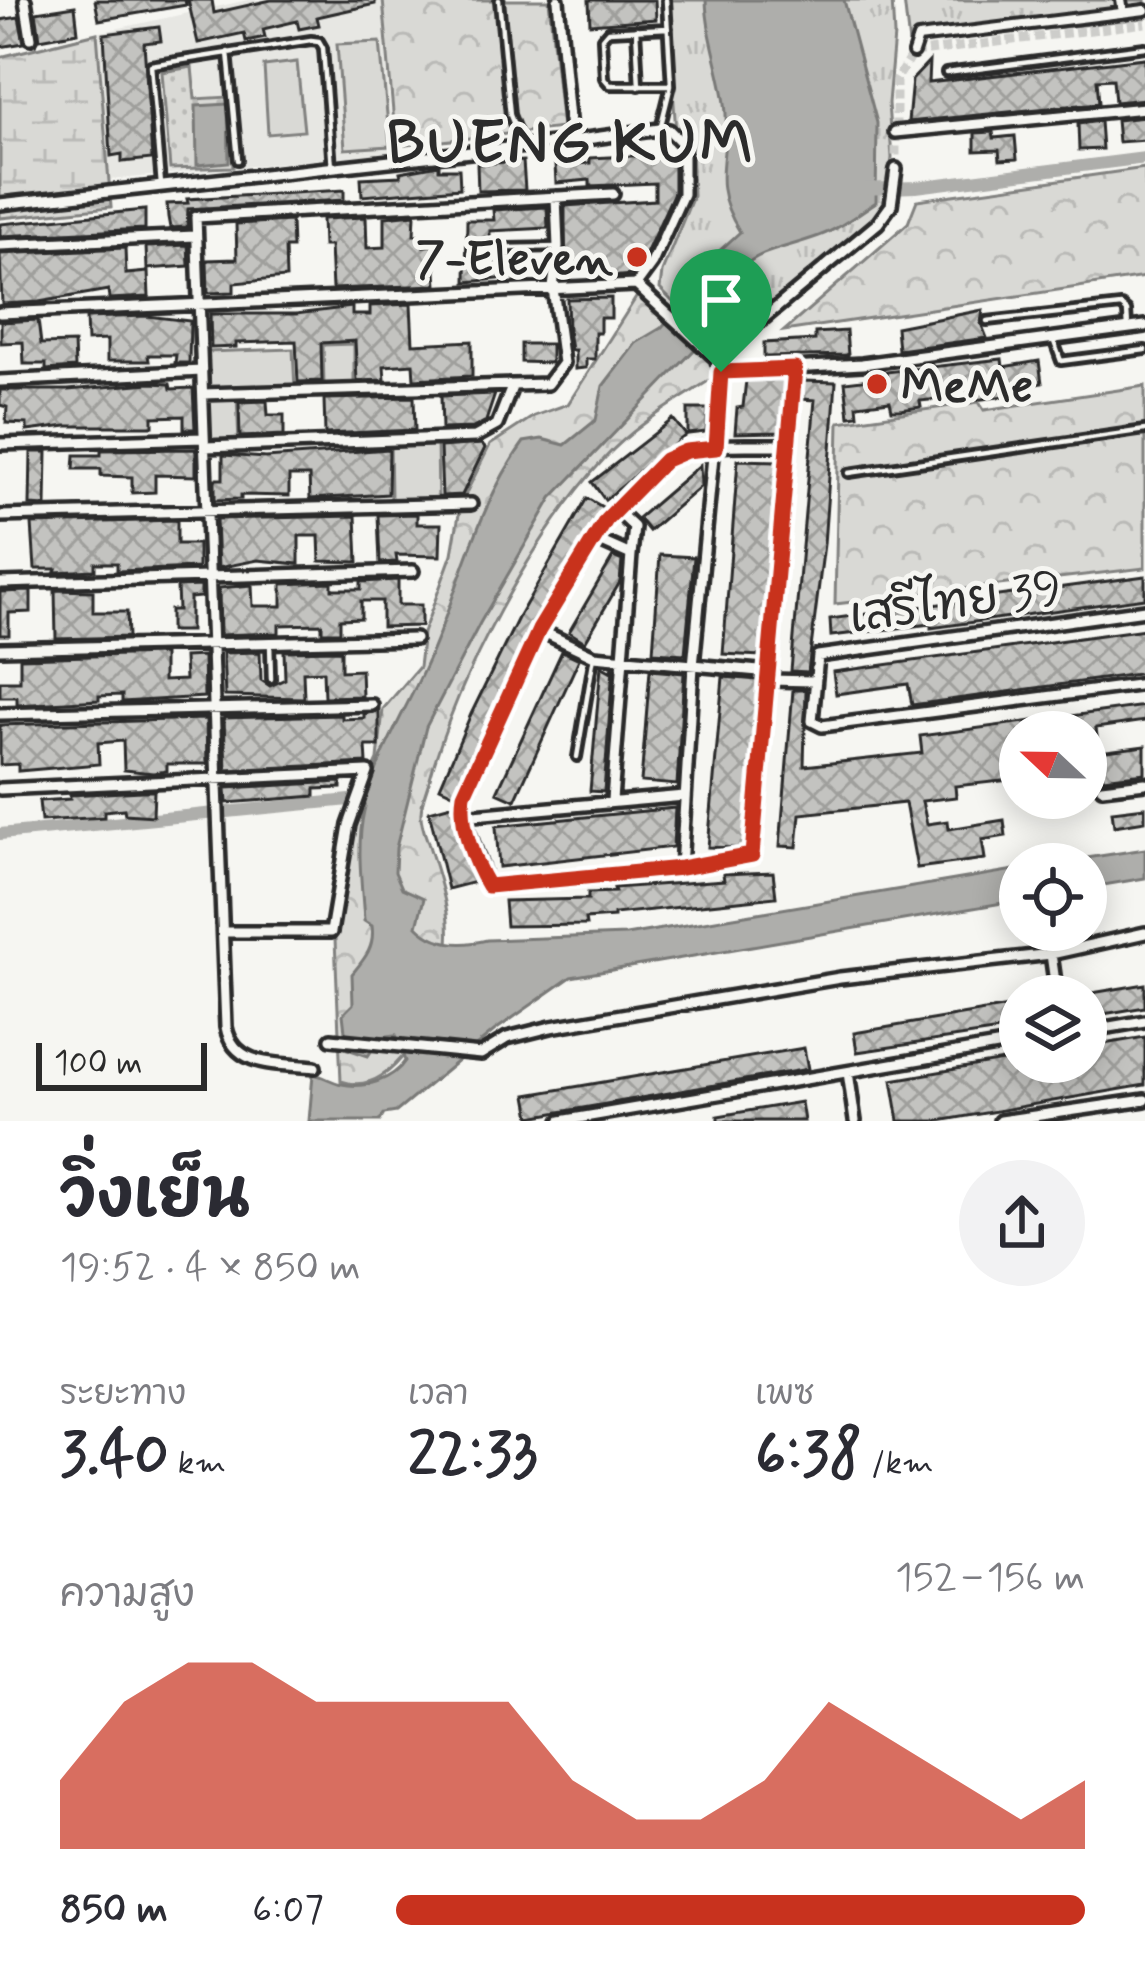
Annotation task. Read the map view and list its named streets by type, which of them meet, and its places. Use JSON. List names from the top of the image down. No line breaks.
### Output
{"streets":{"street":["เสรีไทย 39"]},"districts":["BUENG KUM"],"places":["7-Eleven","MeMe"],"scale_bar":"100 m","north":"left","page":{"scale":"100 m","heading":["วิ่งเย็น","19:52 · 4 × 850 m"],"stats":[["ระยะทาง","3.40 km"],["เวลา","22:33"],["เพซ","6:38 /km"]],"chart":["ความสูง","152–156 m"],"list":[{"name":"850 m","note":"6:07"}]}}
